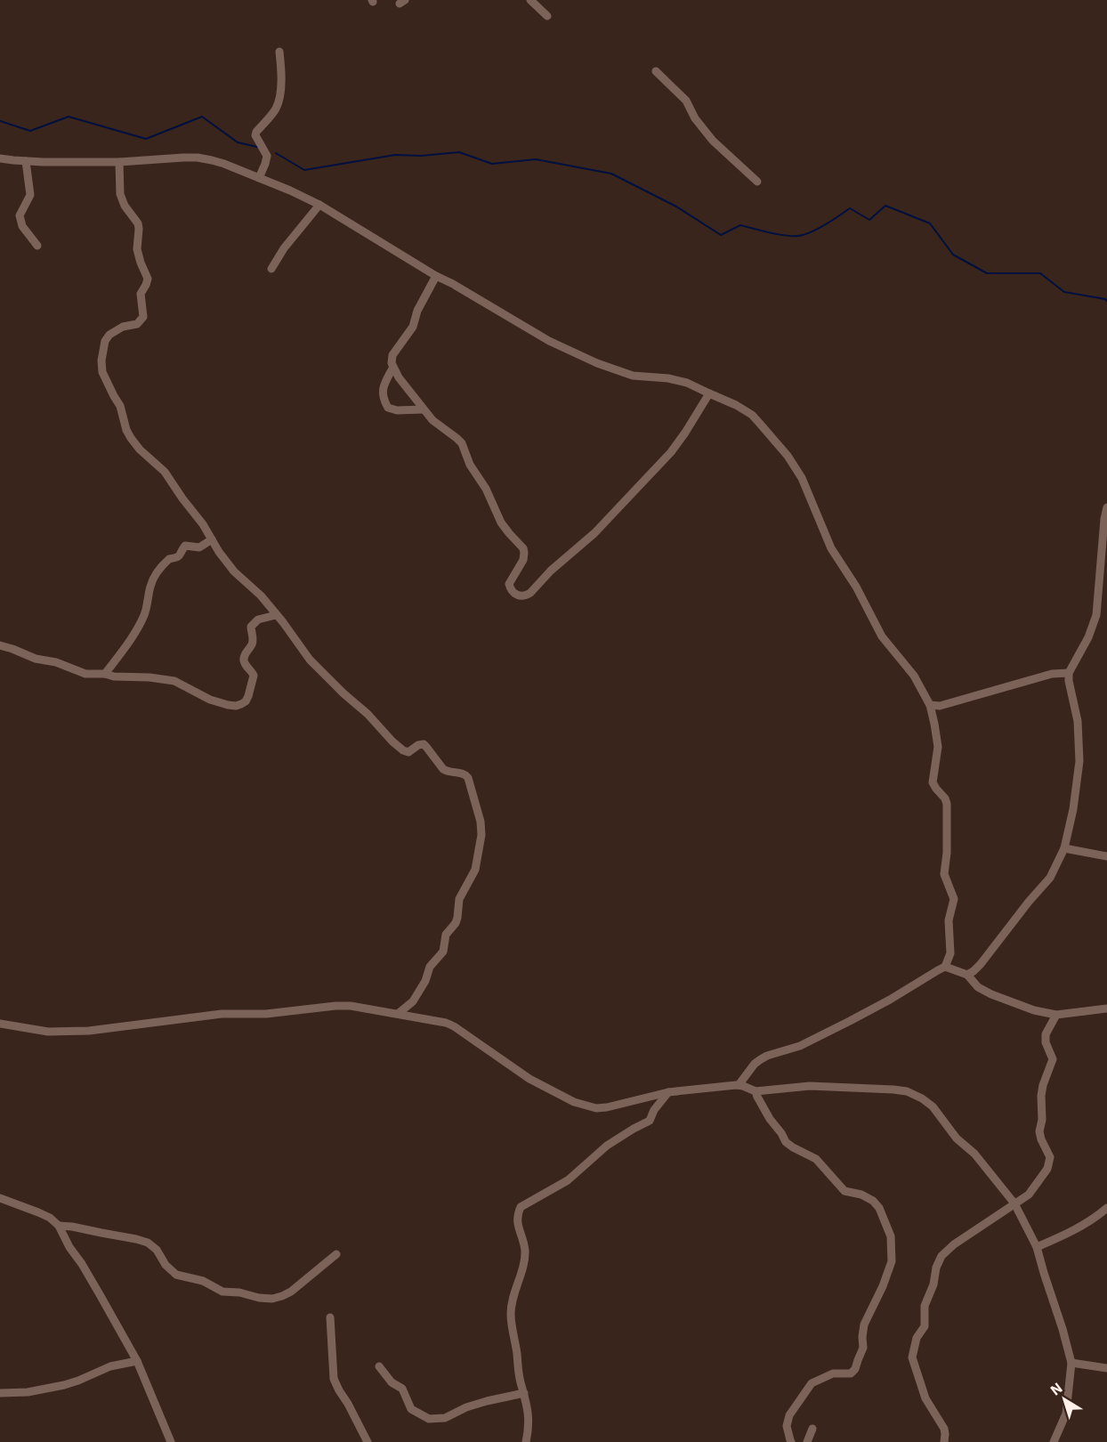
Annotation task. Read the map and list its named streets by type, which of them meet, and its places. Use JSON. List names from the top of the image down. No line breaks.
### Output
{"north":"top left"}
